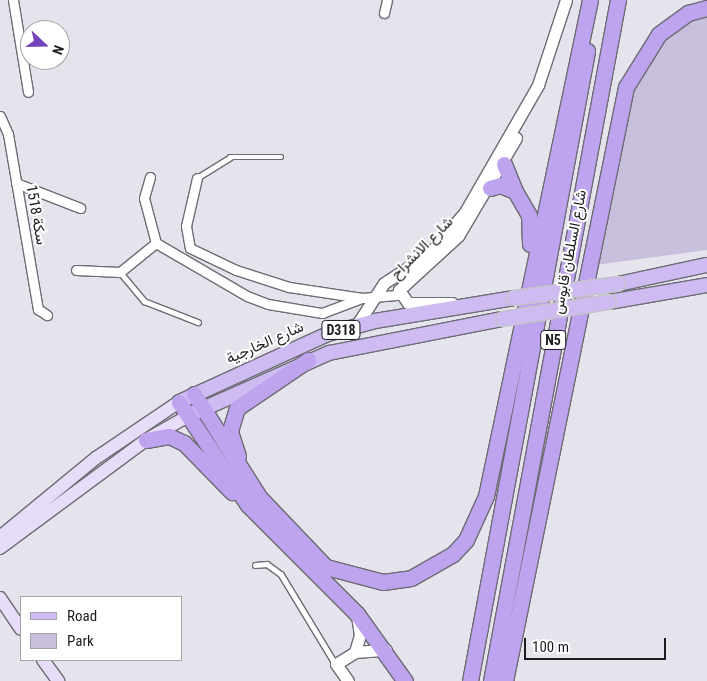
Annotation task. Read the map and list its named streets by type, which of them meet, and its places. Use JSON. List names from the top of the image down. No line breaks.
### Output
{"streets":{"highway":["شارع السلطان قابوس","N5"],"main road":["D318","شارع الخارجية"],"street":["سكة 1518","شارع الانشراح"]},"crossings":[["شارع الانشراح","شارع الخارجية"]],"legend":["Road","Park"],"scale_bar":"100 m","north":"right"}
